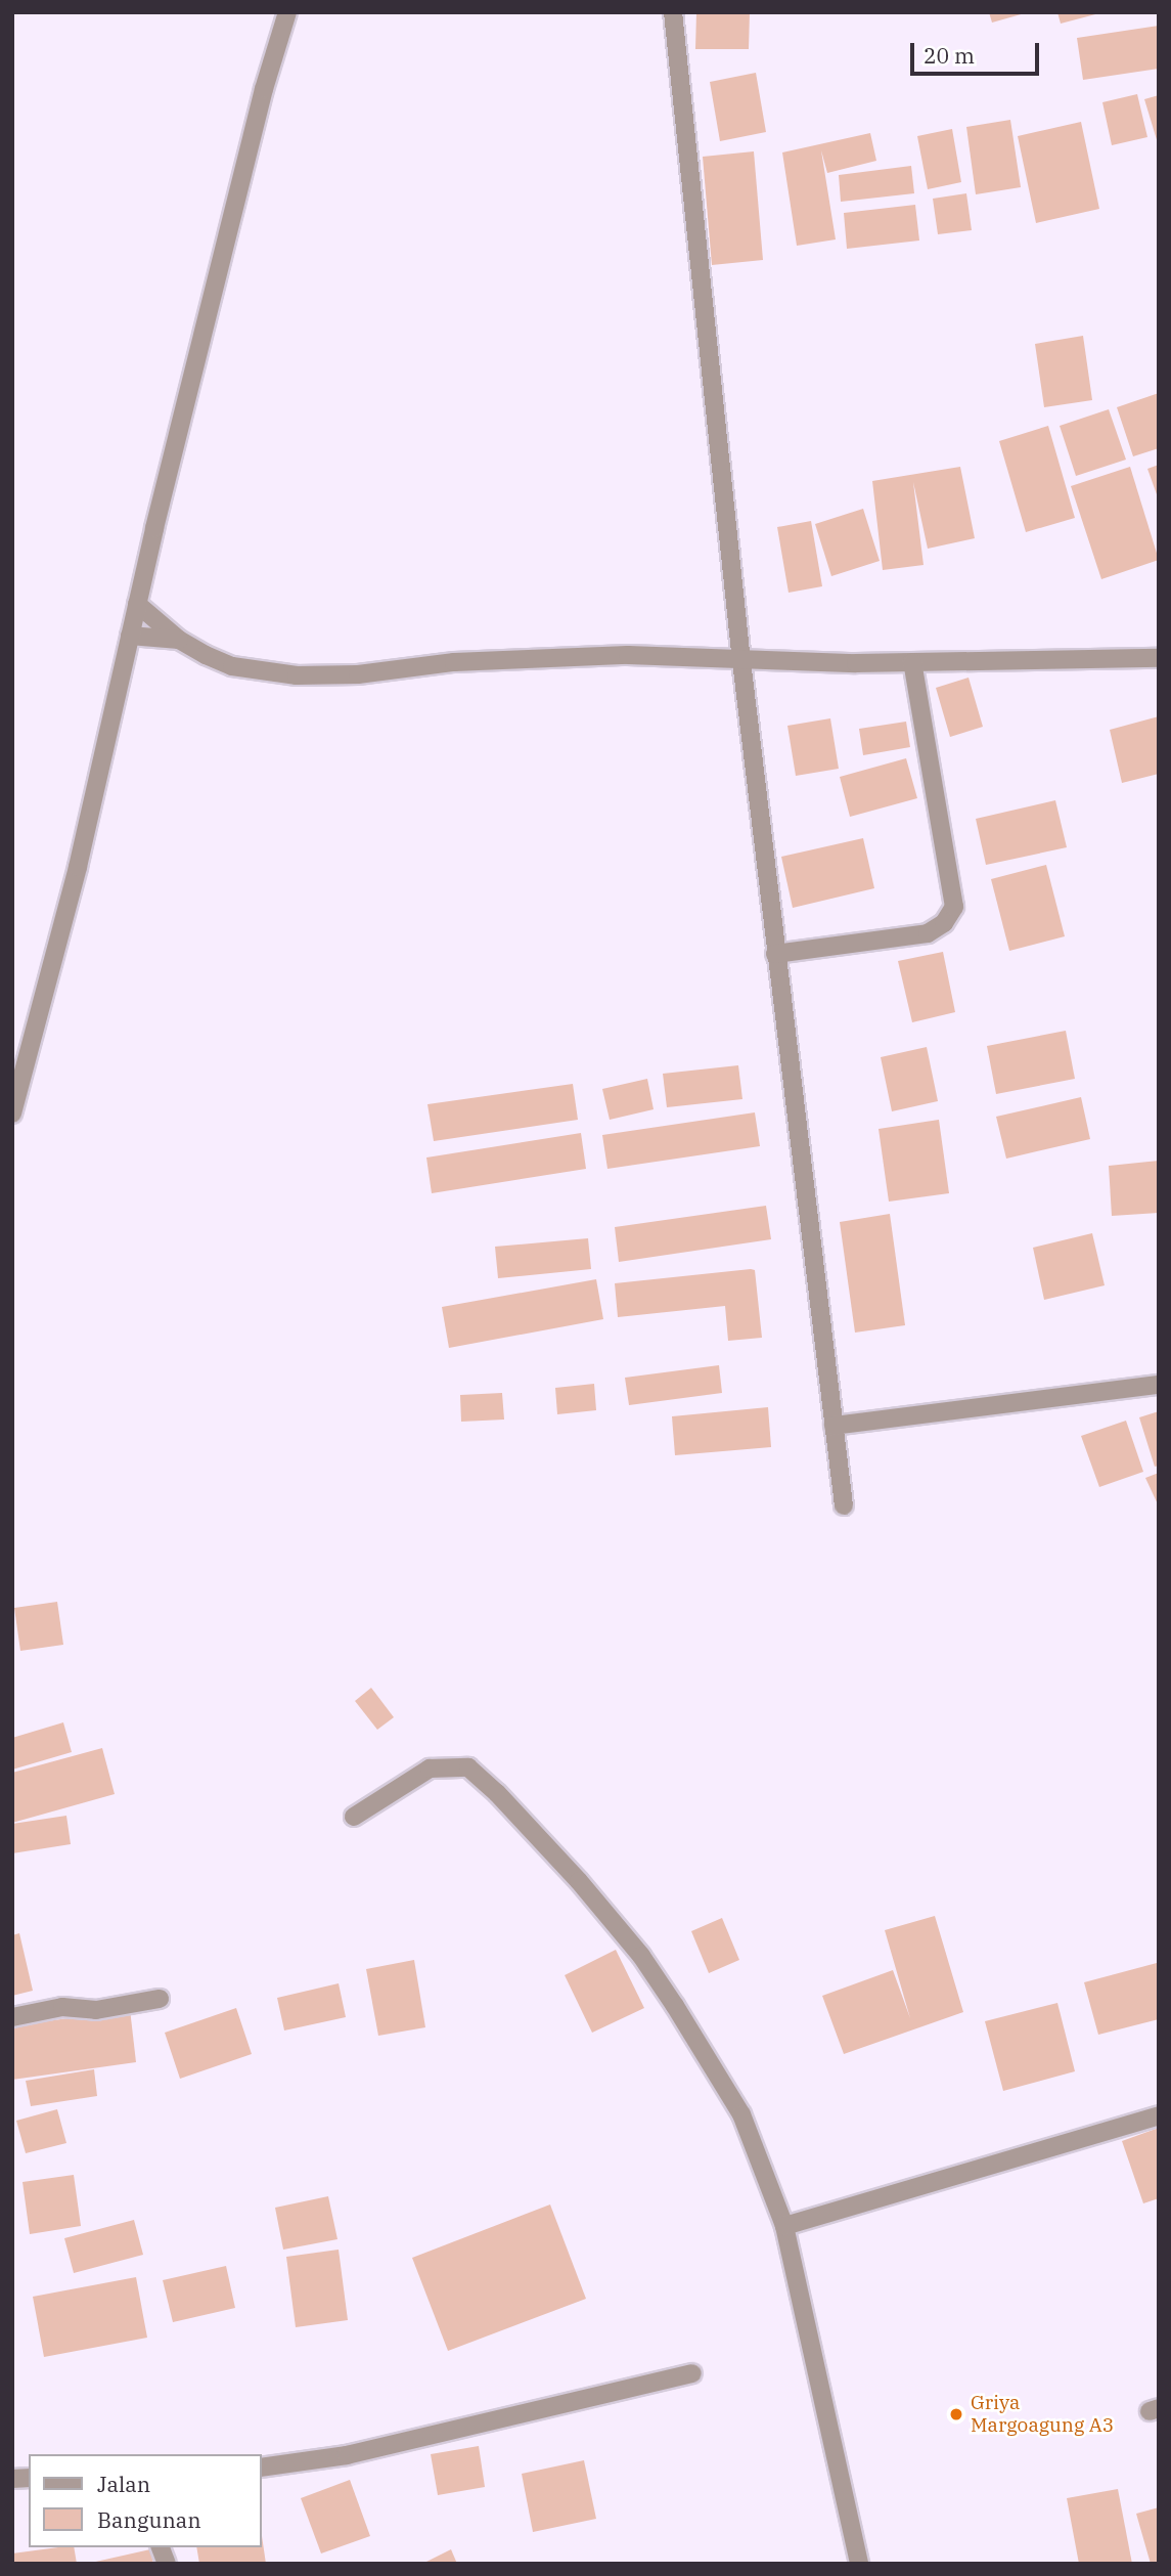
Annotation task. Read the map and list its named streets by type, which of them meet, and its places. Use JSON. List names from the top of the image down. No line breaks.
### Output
{"places":["Griya Margoagung A3"],"legend":["Jalan","Bangunan"],"scale_bar":"20 m"}
